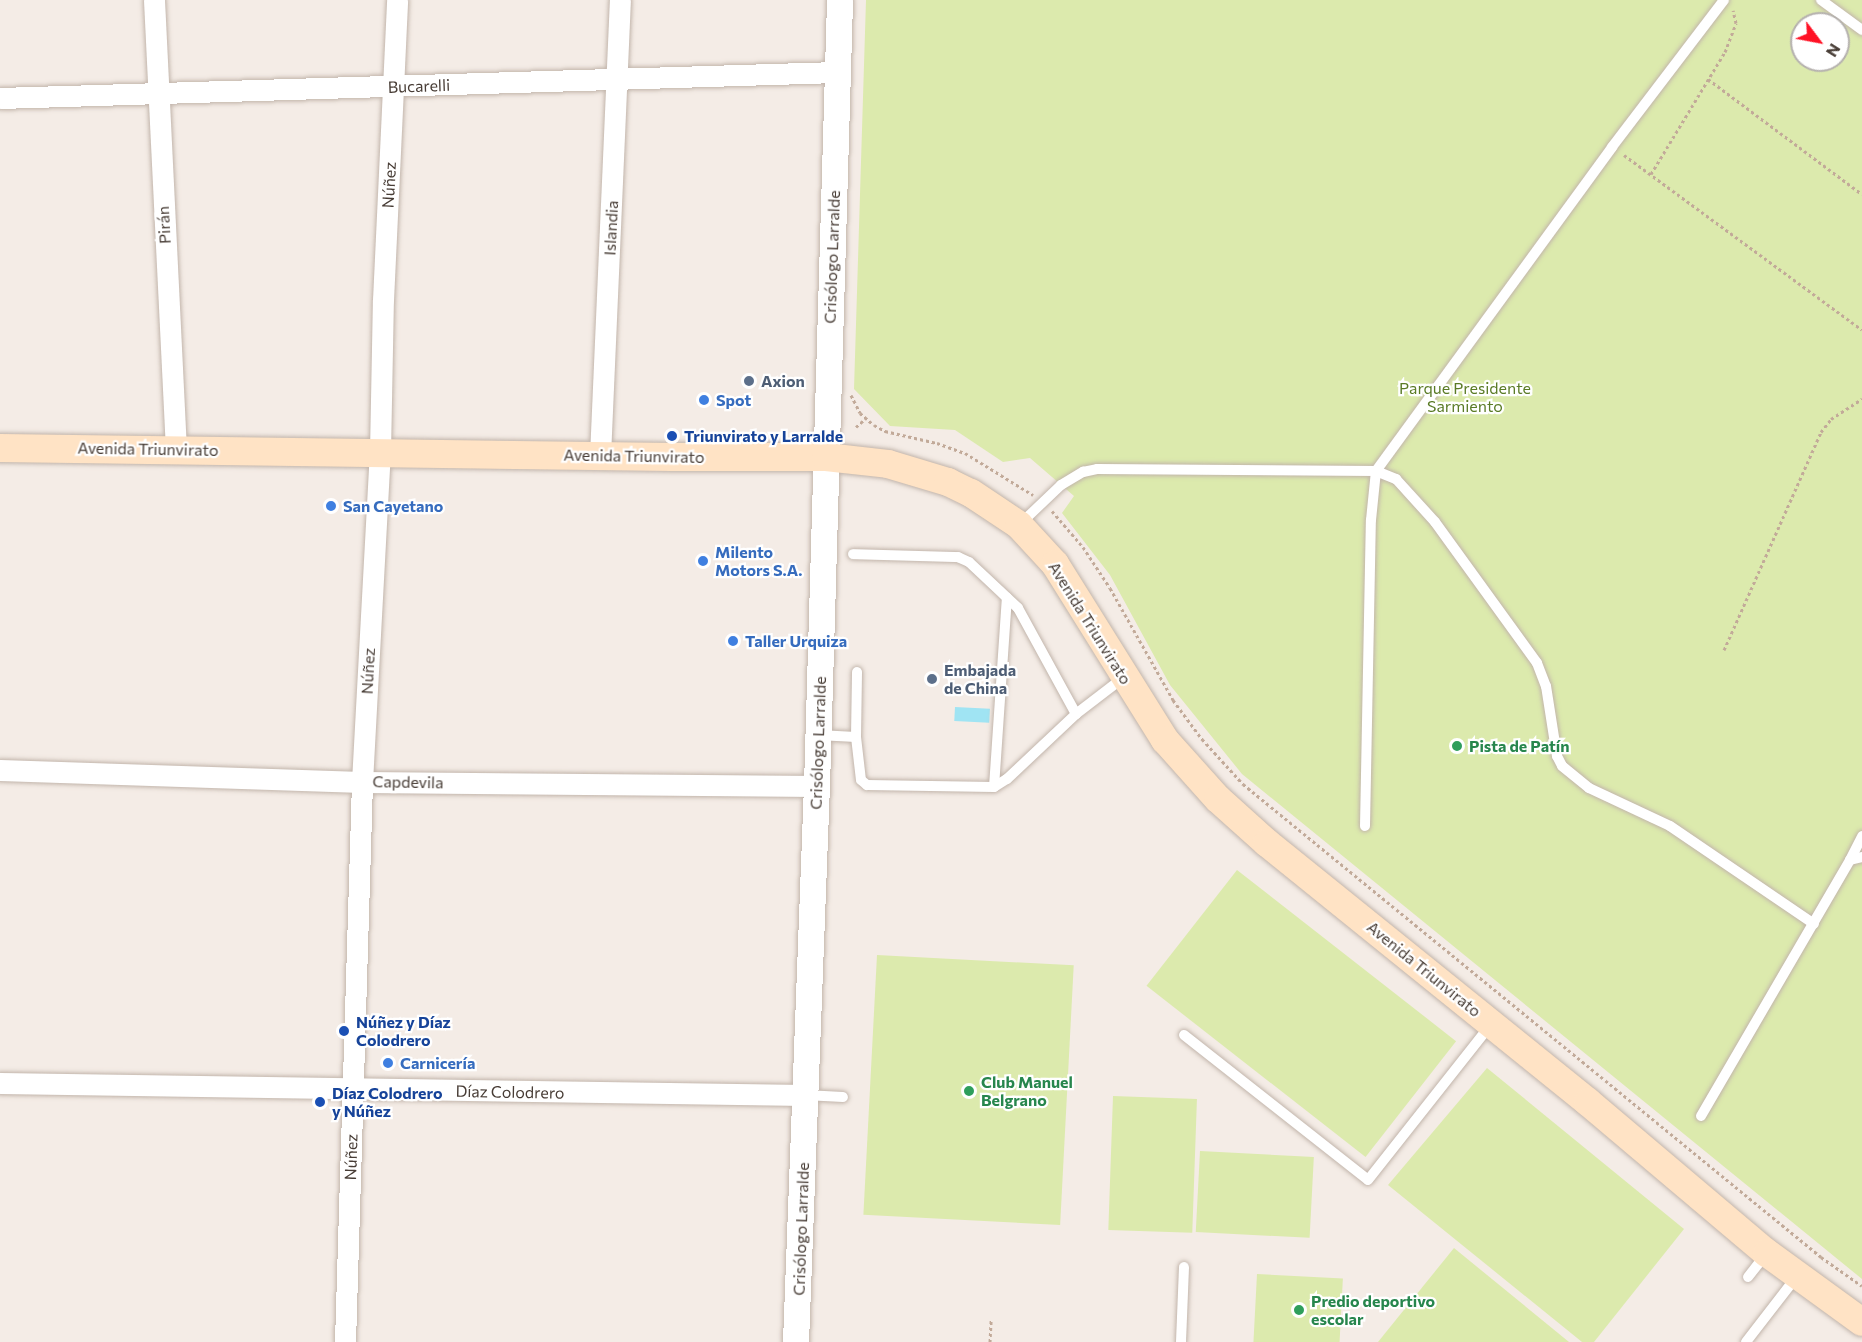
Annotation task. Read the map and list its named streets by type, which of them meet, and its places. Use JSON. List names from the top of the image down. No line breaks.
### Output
{"streets":{"main road":["Avenida Triunvirato"],"street":["Bucarelli","Núñez","Pirán","Islandia","Crisólogo Larralde","Capdevila","Díaz Colodrero"]},"crossings":[["Bucarelli","Núñez"],["Bucarelli","Pirán"],["Bucarelli","Islandia"],["Bucarelli","Crisólogo Larralde"],["Núñez","Avenida Triunvirato"],["Núñez","Capdevila"],["Núñez","Díaz Colodrero"],["Pirán","Avenida Triunvirato"],["Islandia","Avenida Triunvirato"],["Crisólogo Larralde","Avenida Triunvirato"],["Crisólogo Larralde","Capdevila"],["Crisólogo Larralde","Díaz Colodrero"]],"parks":["Parque Presidente Sarmiento"],"places":["Axion","Spot","Triunvirato y Larralde","San Cayetano","Milento Motors S.A.","Taller Urquiza","Embajada de China","Pista de Patín","Núñez y Díaz Colodrero","Carnicería","Club Manuel Belgrano","Díaz Colodrero y Núñez","Predio deportivo escolar"],"north":"bottom right"}
